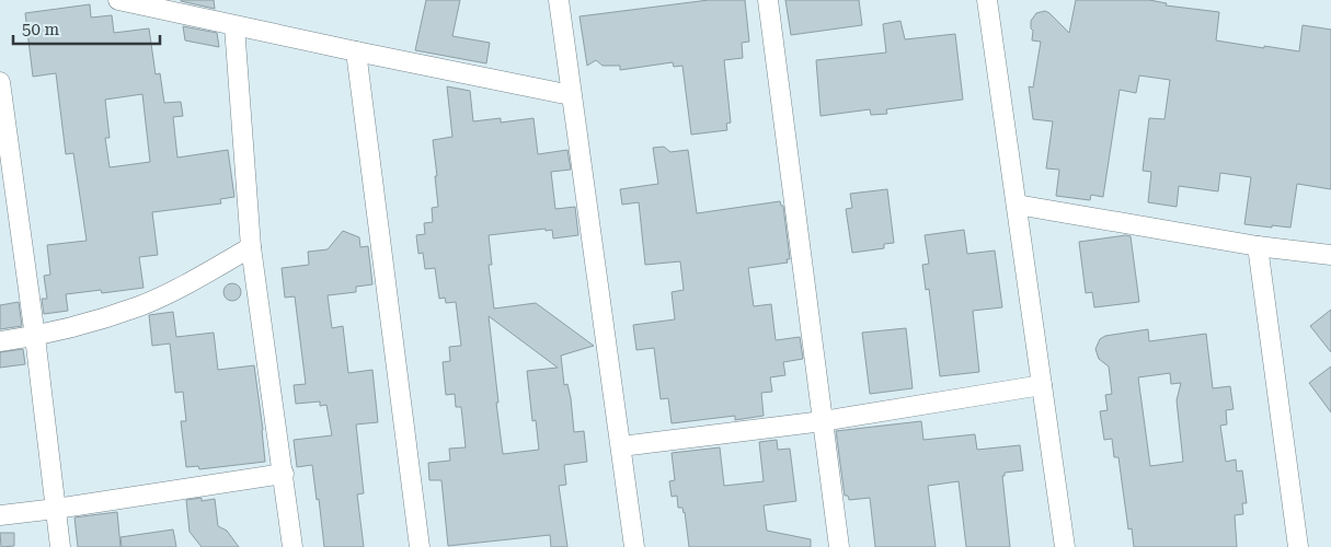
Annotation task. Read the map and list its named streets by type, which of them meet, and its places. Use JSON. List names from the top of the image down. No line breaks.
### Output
{"scale_bar":"50 m"}
